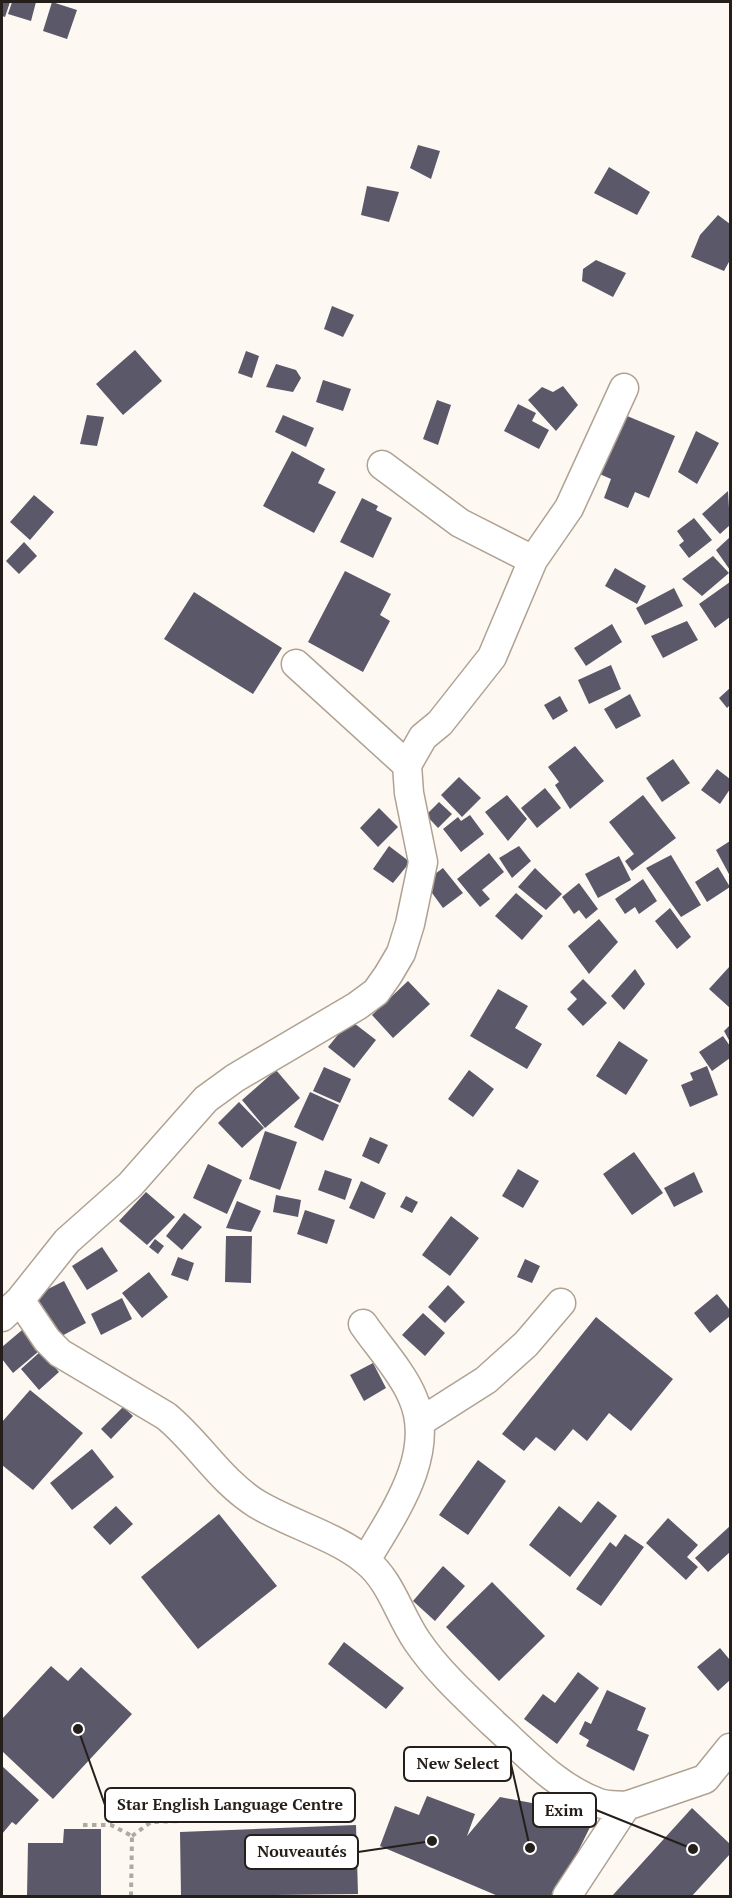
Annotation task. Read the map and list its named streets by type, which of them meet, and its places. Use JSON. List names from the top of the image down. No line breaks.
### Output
{"places":["Star English Language Centre","Nouveautés","New Select","Exim"]}
